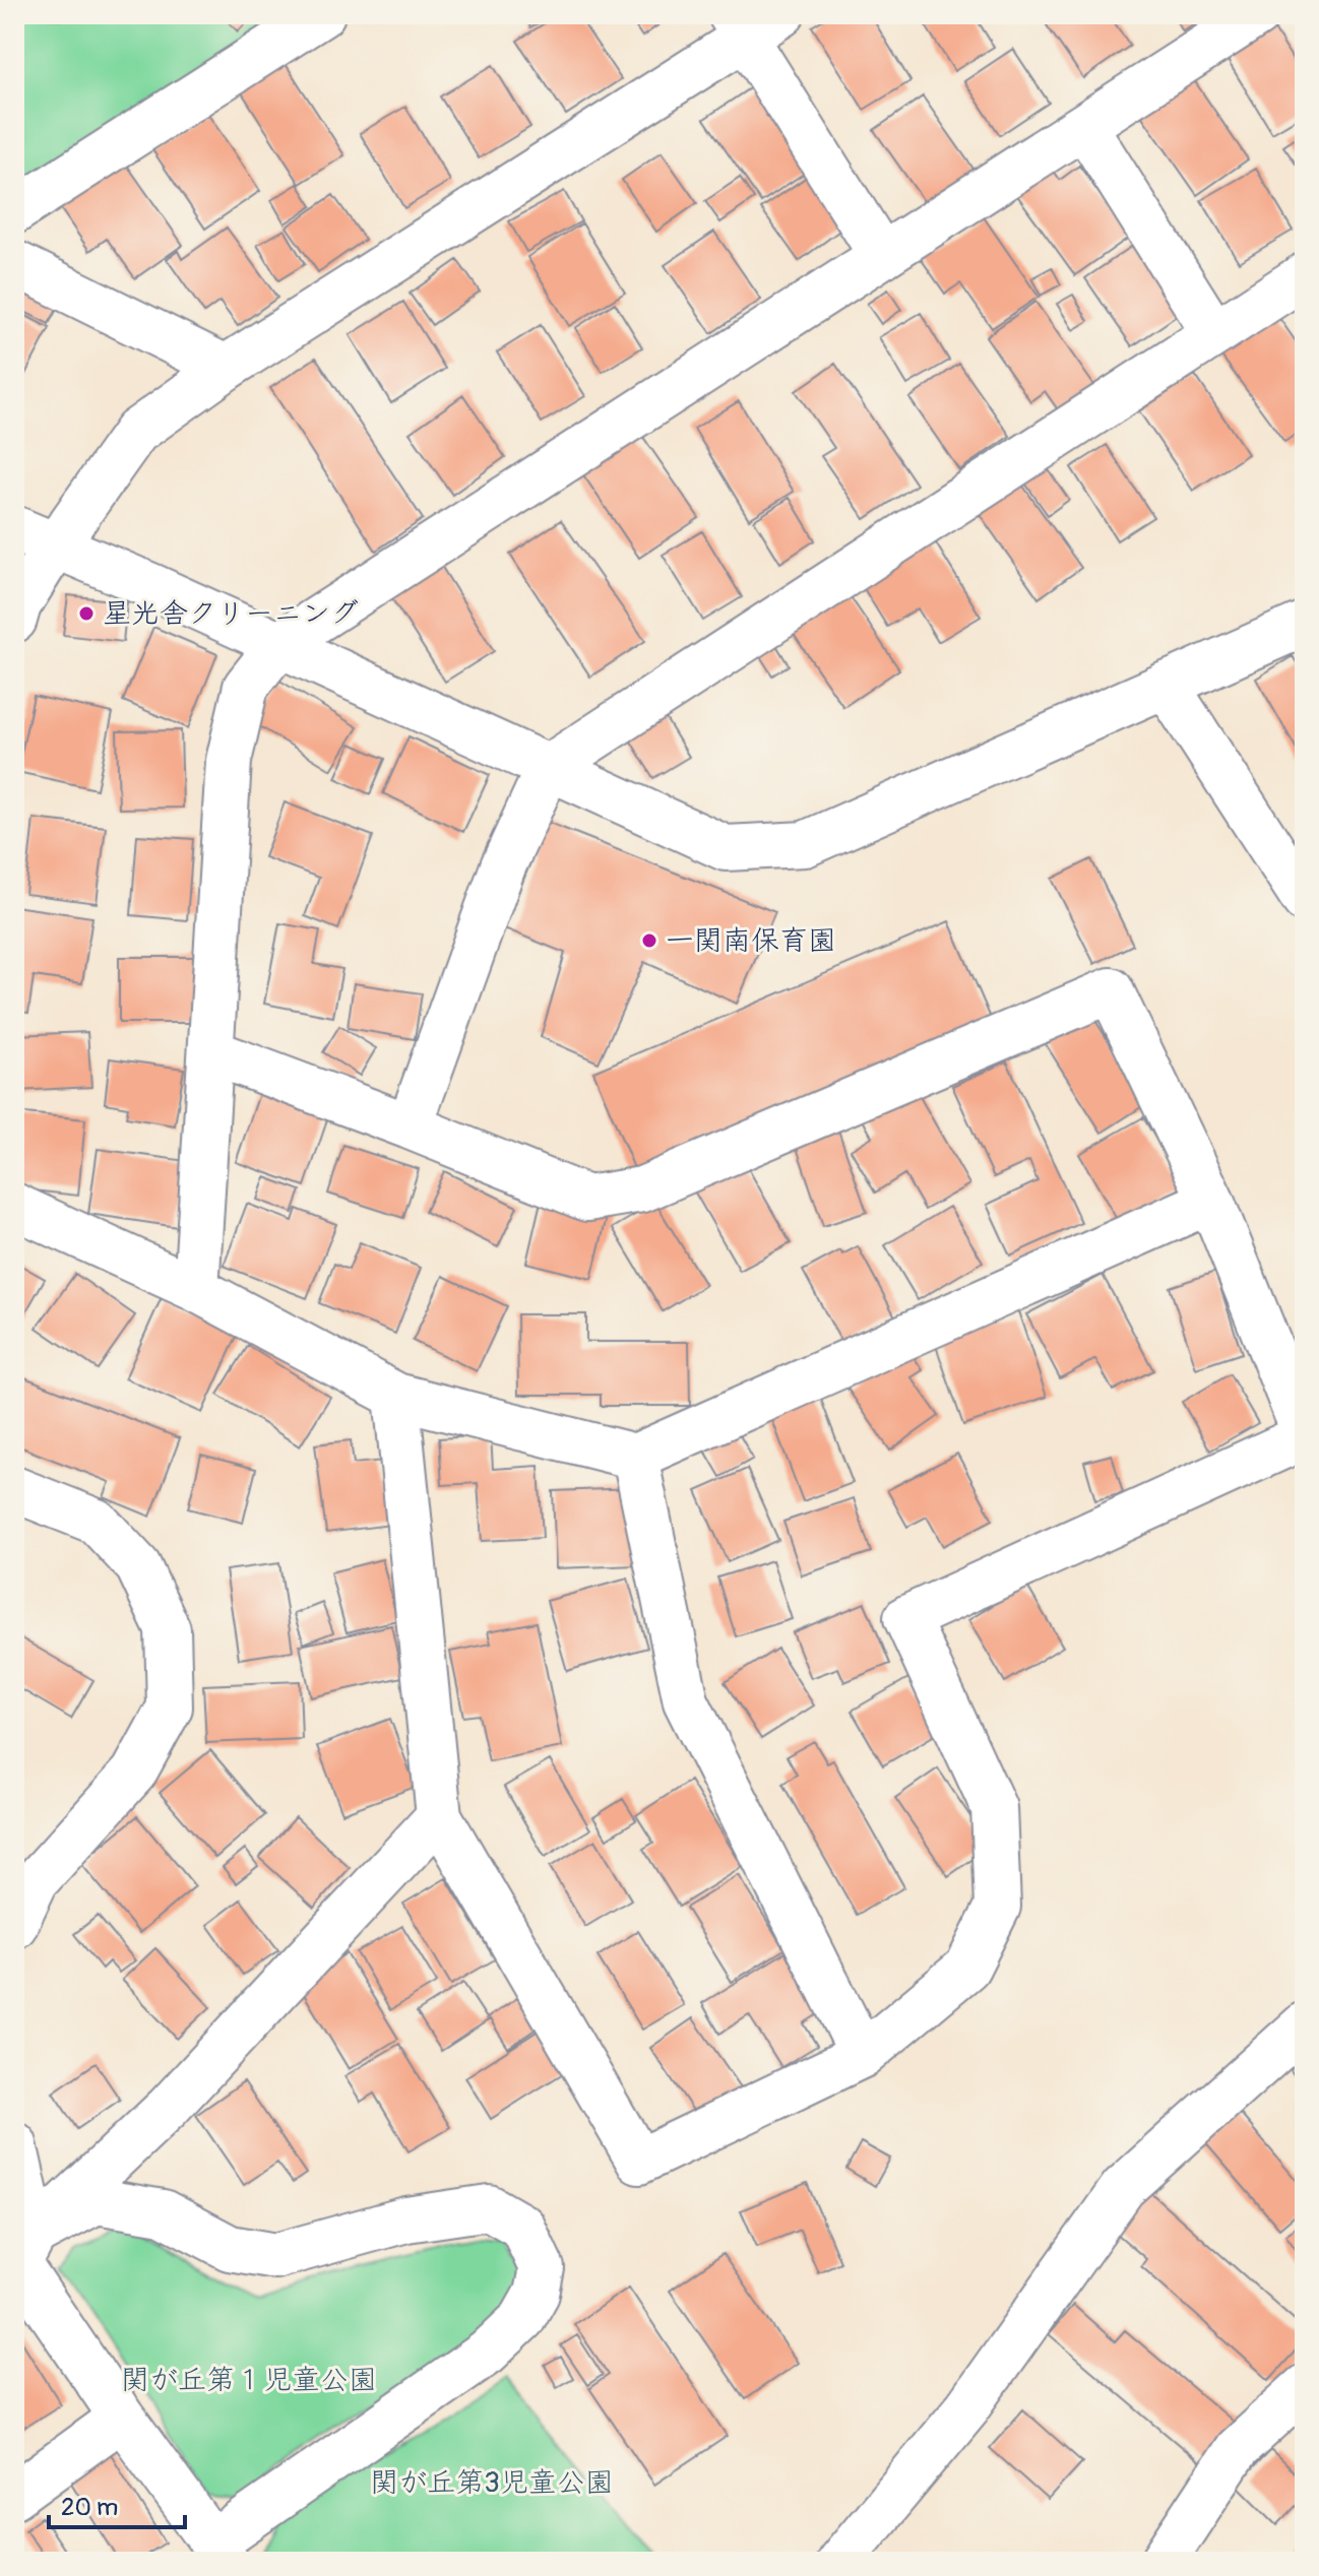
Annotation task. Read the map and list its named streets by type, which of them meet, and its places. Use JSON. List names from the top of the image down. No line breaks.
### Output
{"parks":["関が丘第１児童公園","関が丘第3児童公園"],"places":["星光舎クリーニング","一関南保育園"],"scale_bar":"20 m"}
